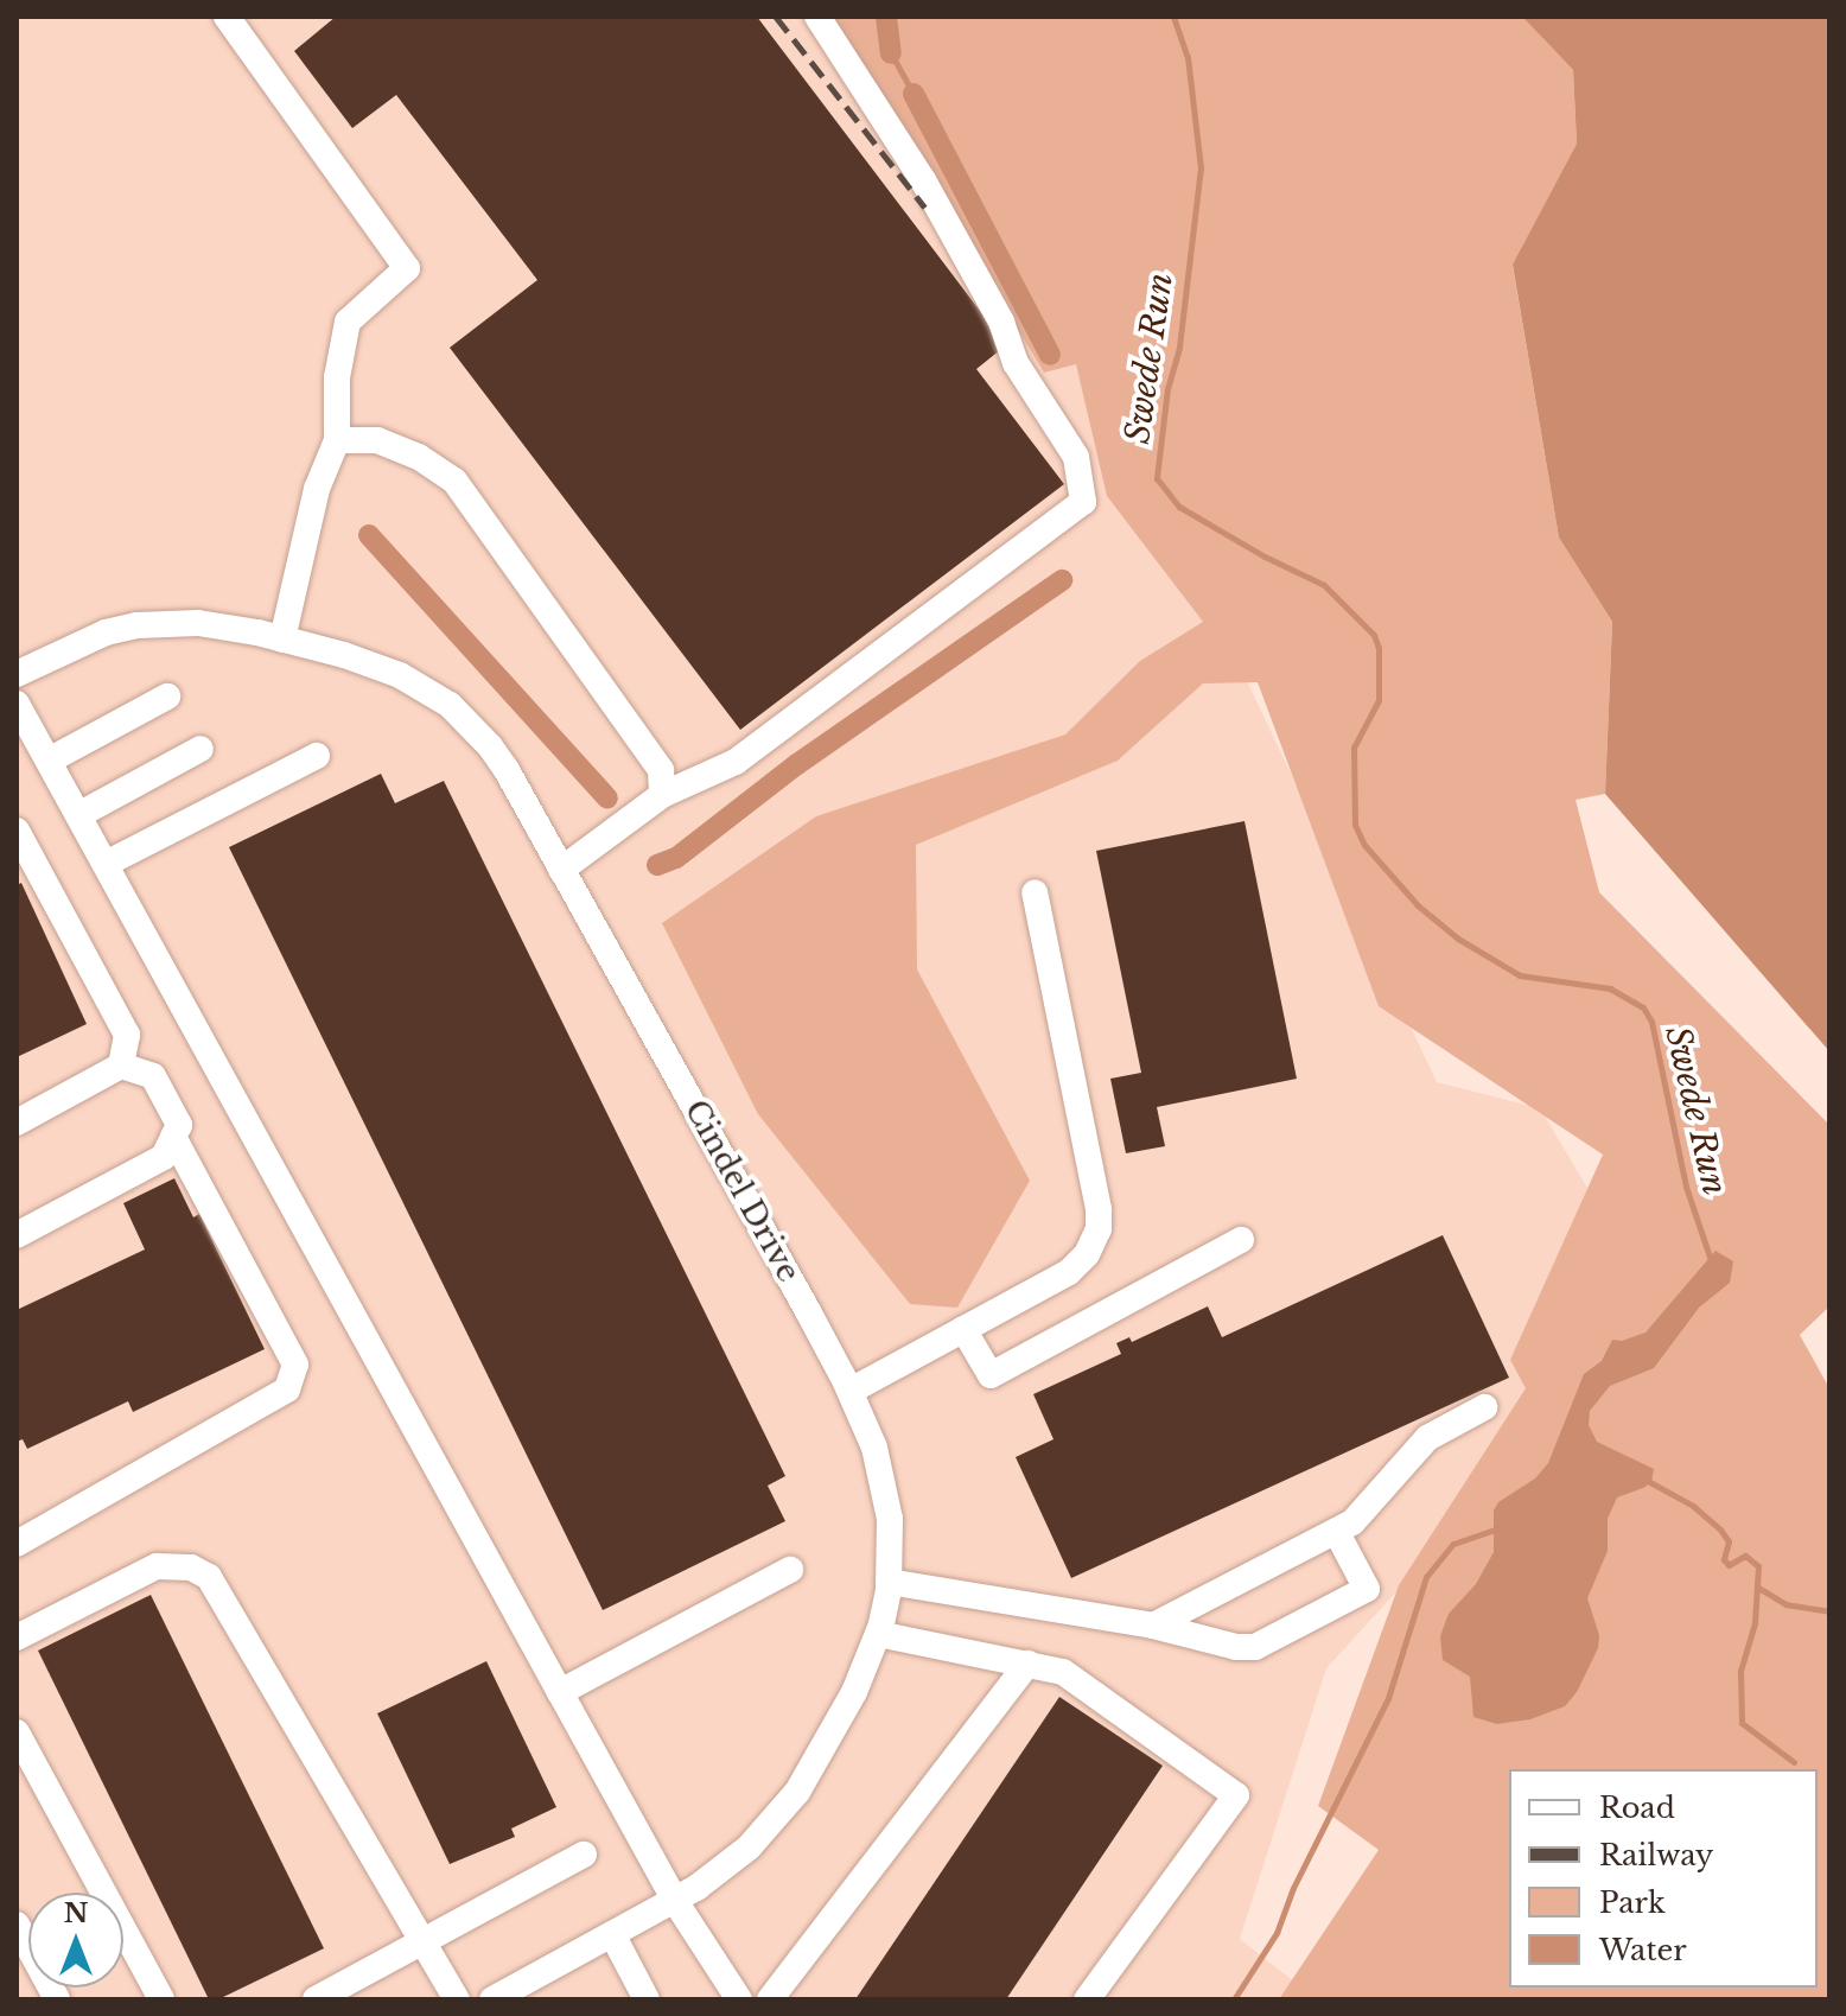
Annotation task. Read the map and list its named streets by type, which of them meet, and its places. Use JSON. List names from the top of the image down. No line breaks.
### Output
{"streets":{"street":["Cindel Drive"]},"water":["Swede Run"],"legend":["Road","Railway","Park","Water"],"north":"top"}
